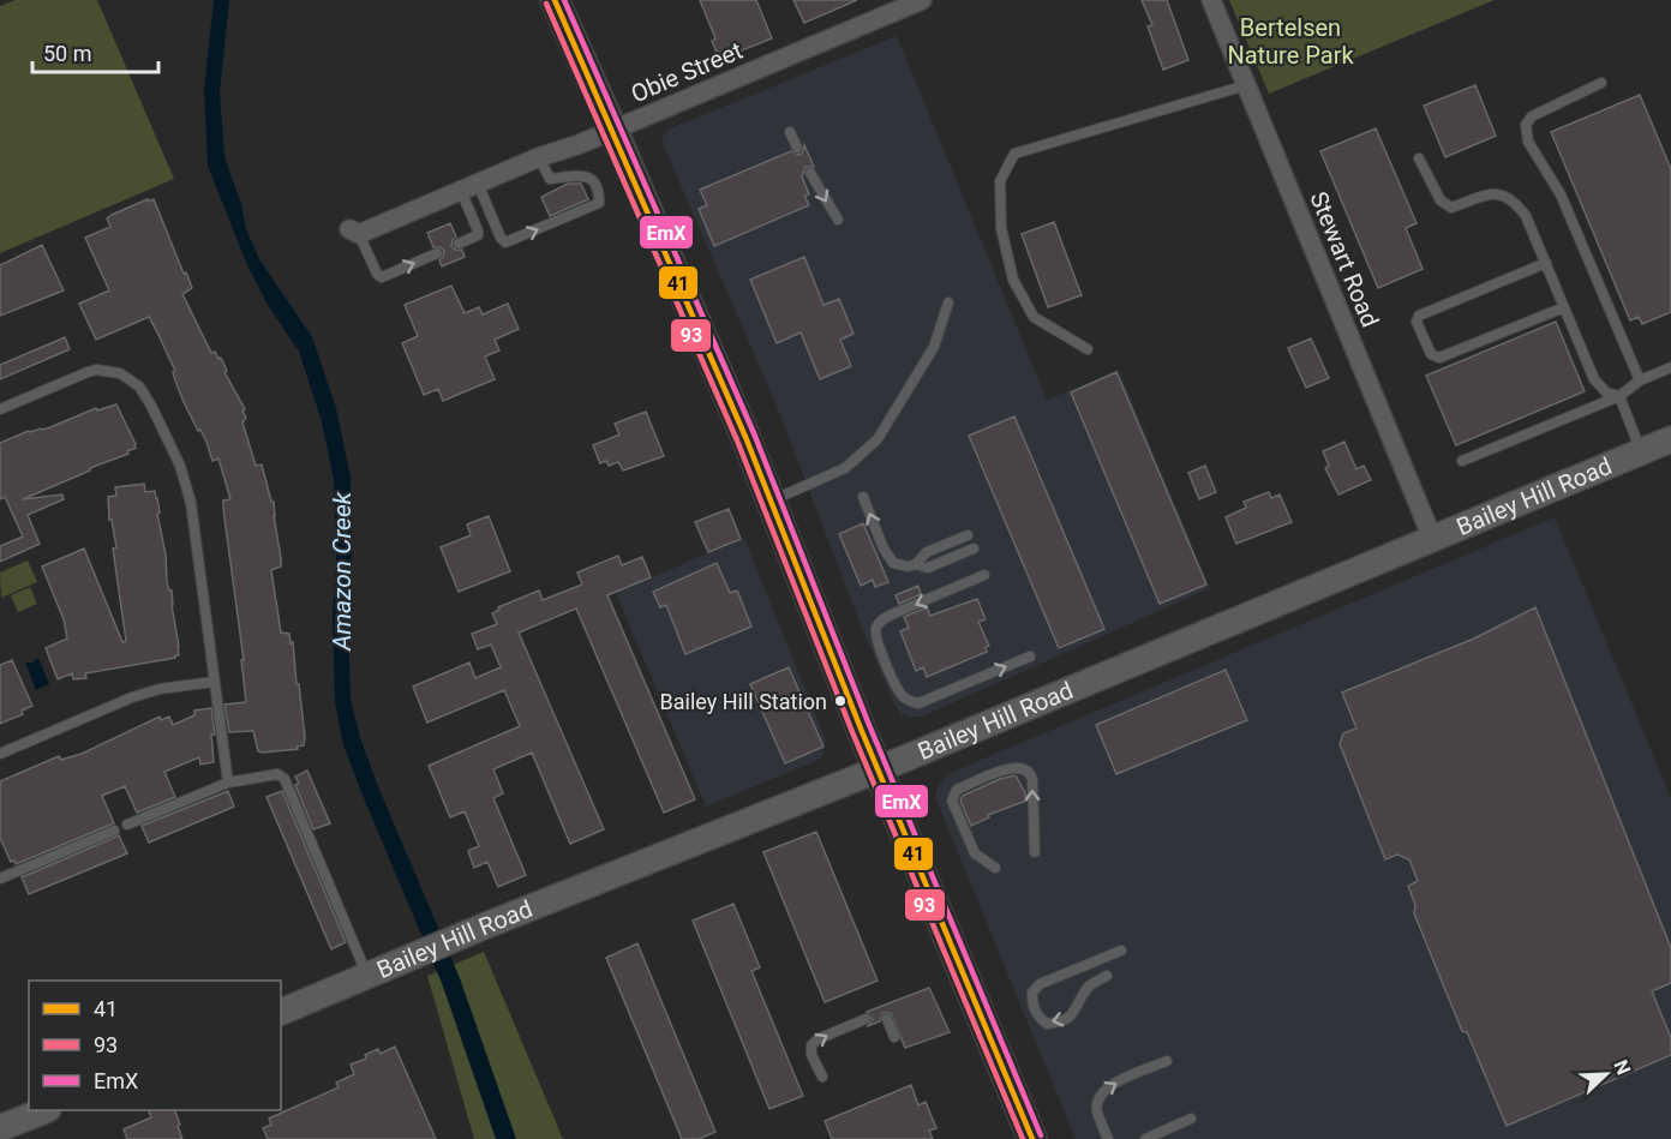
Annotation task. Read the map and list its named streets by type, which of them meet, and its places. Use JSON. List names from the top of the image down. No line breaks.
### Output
{"streets":{"street":["Obie Street","Stewart Road","Bailey Hill Road"]},"crossings":[["Stewart Road","Bailey Hill Road"]],"water":["Amazon Creek"],"parks":["Bertelsen Nature Park"],"places":["Bailey Hill Station"],"lines":["transit line 41","transit line EmX","transit line 93"],"legend":["41","93","EmX"],"scale_bar":"50 m","north":"top right"}
